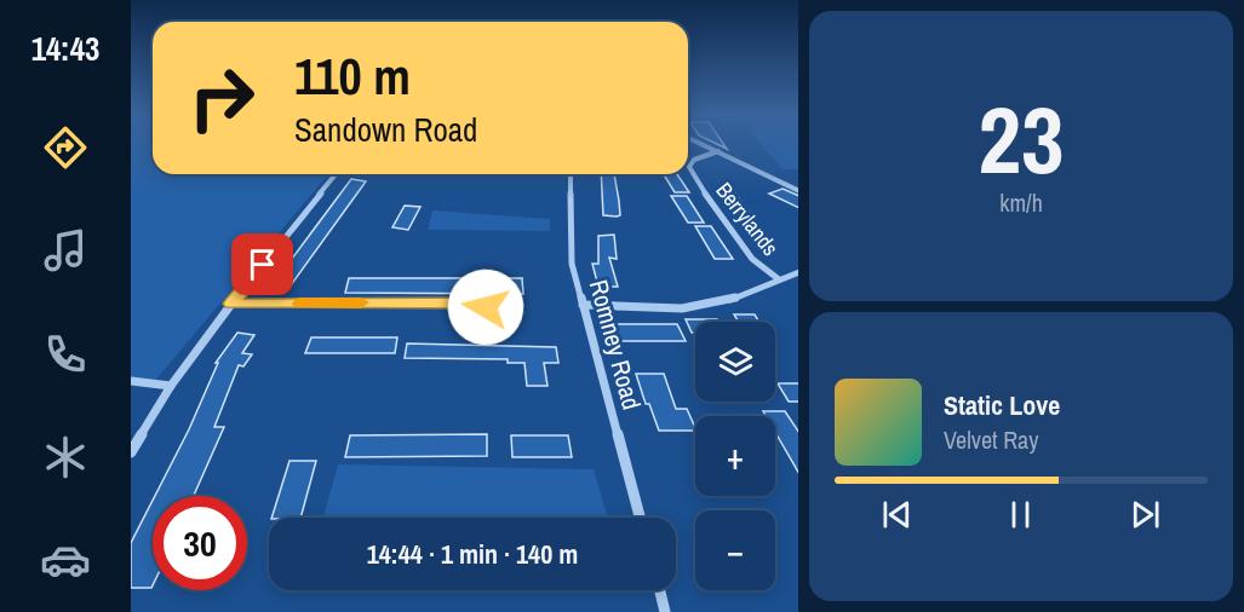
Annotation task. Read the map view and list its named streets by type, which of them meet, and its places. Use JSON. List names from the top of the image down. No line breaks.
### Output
{"streets":{"street":["Berrylands","Romney Road"]},"page":{"tabs":"14:43","tile":["23","km/h"],"turn":["110 m","Sandown Road"],"map_buttons":["+","−"],"song":["Static Love","Velvet Ray"],"limit":"30","trip":"14:44 · 1 min · 140 m"}}
